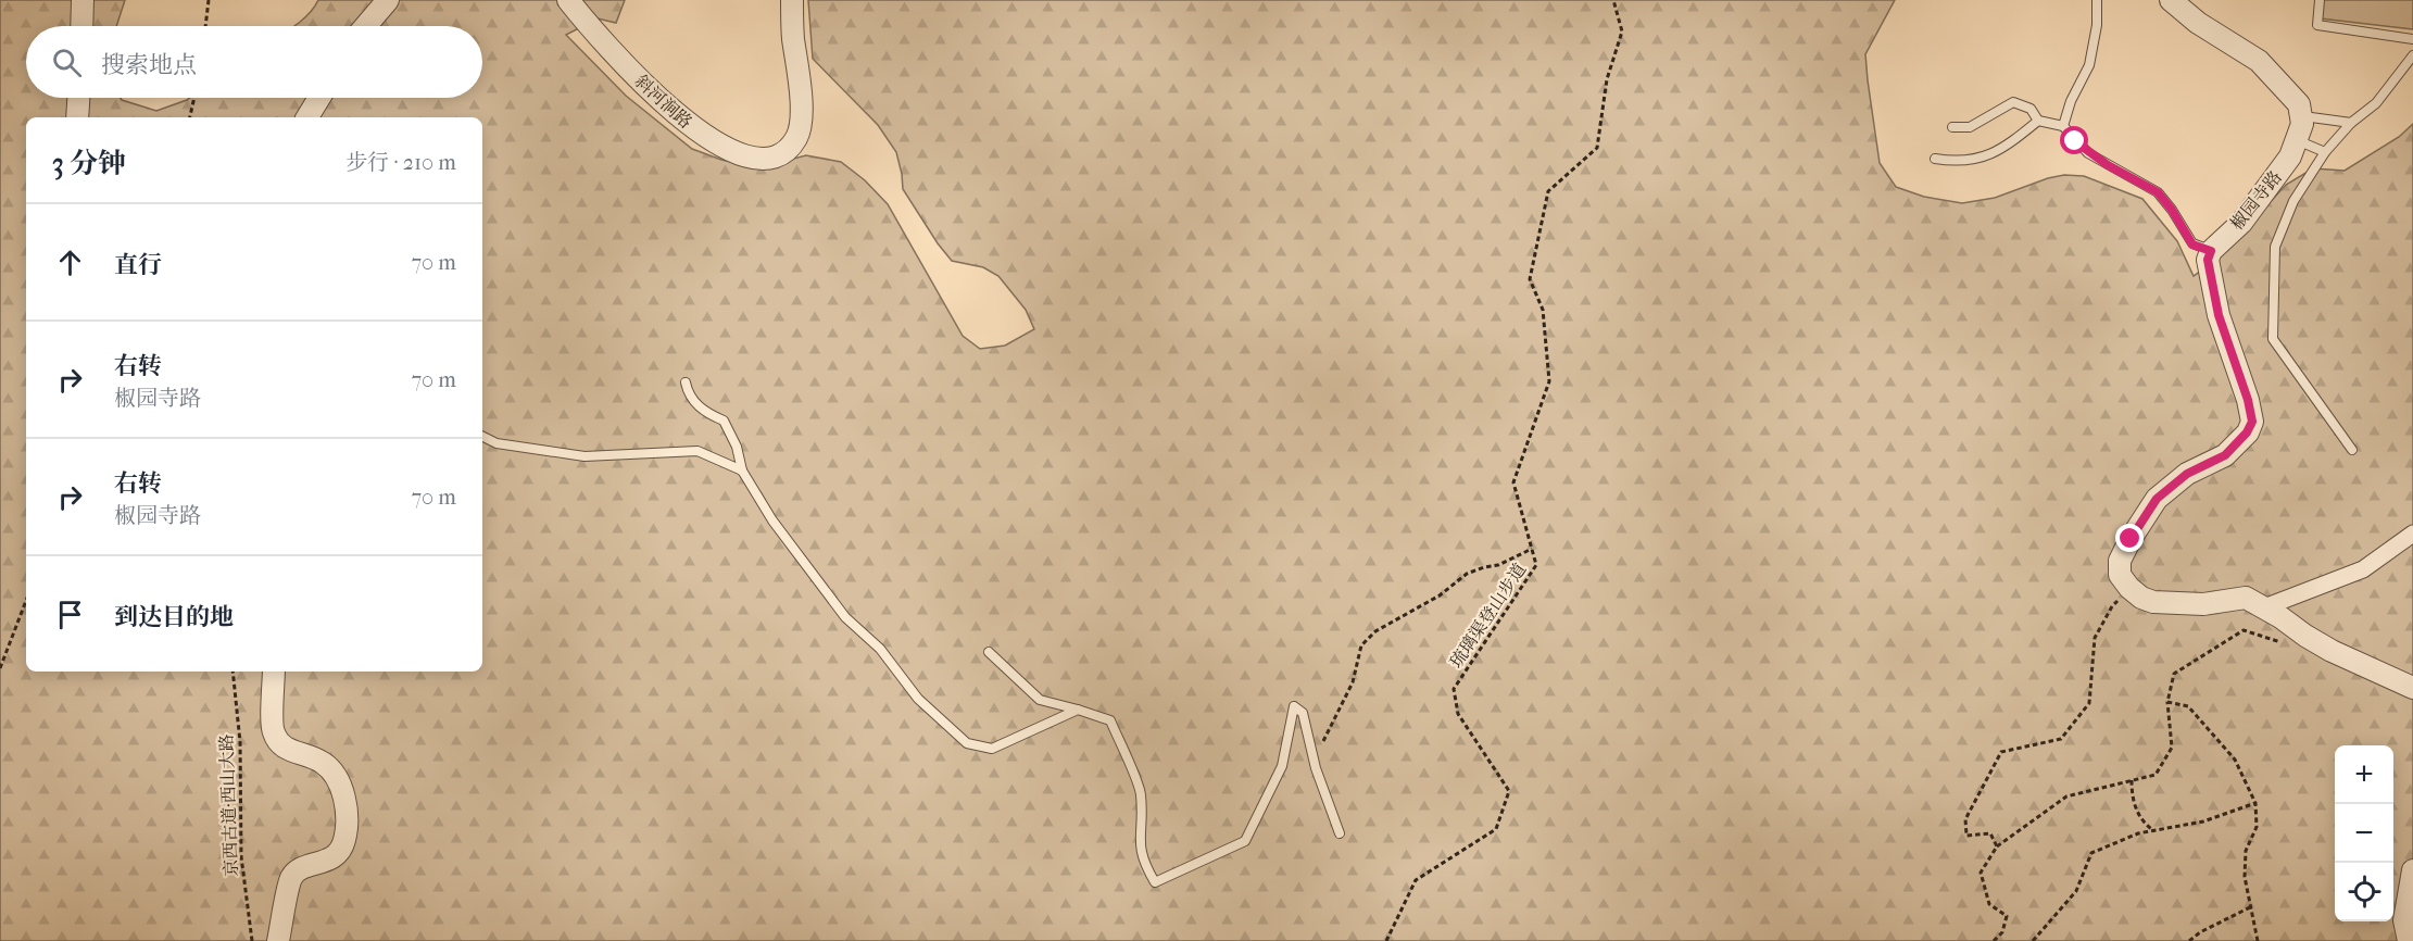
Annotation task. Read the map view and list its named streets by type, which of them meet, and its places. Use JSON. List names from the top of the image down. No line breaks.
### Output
{"streets":{"street":["斜河涧路","椒园寺路"],"path":["琉璃渠登山步道","京西古道·西山大路"]},"page":{"search":"搜索地点","heading":["3 分钟","步行 · 210 m"],"list":[["直行","70 m"],["右转","椒园寺路","70 m"],["右转","椒园寺路","70 m"],"到达目的地"],"map_buttons":["+","−"]}}
